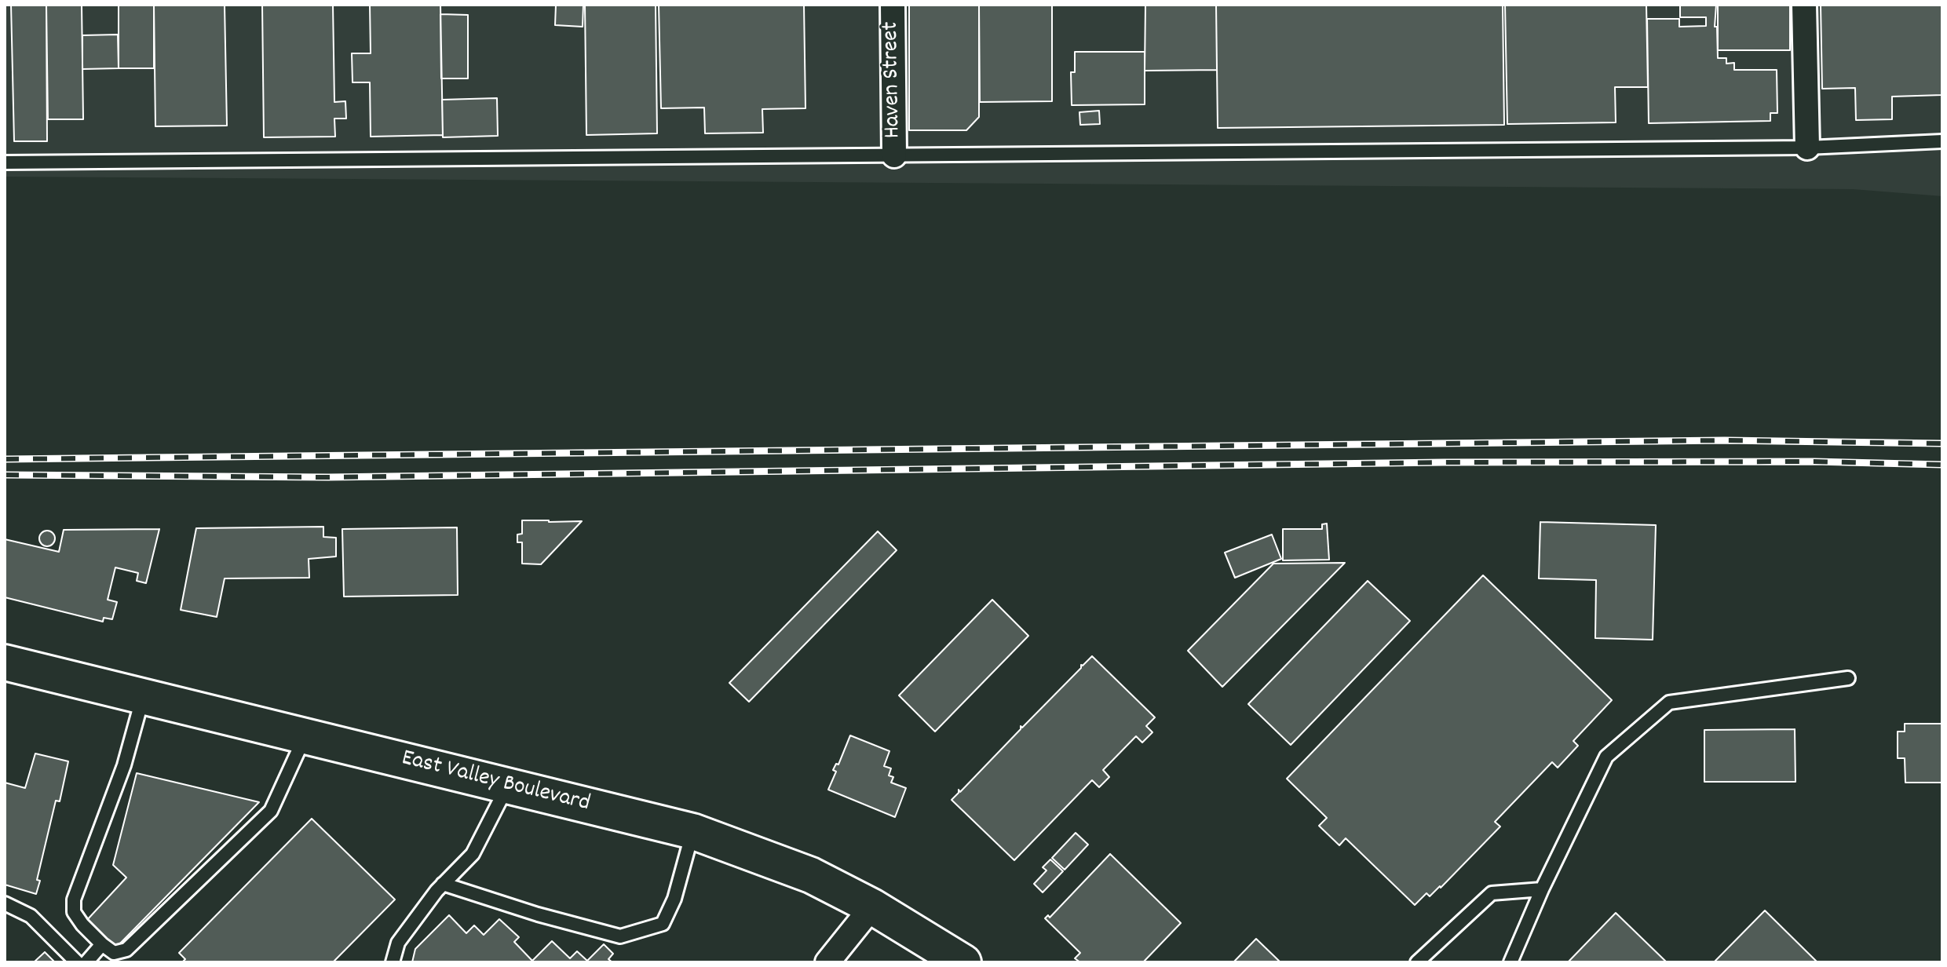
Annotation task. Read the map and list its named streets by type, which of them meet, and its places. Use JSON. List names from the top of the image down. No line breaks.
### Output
{"streets":{"main road":["East Valley Boulevard"],"street":["Haven Street"]}}
